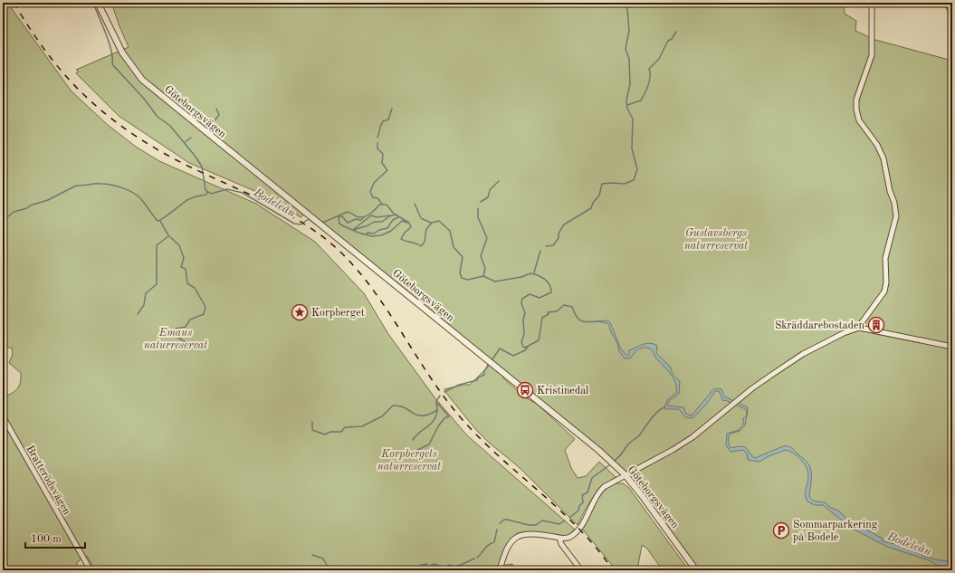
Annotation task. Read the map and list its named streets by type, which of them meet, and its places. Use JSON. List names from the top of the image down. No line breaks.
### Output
{"streets":{"street":["Göteborgsvägen","Bratterödsvägen"]},"water":["Bodeleån"],"parks":["Gustavsbergs naturreservat","Emaus naturreservat","Korpbergets naturreservat"],"places":{"place":["Korpberget"],"building":["Skräddarebostaden"],"bus stop":["Kristinedal"],"parking":["Sommarparkering på Bodele"]},"scale_bar":"100 m"}
